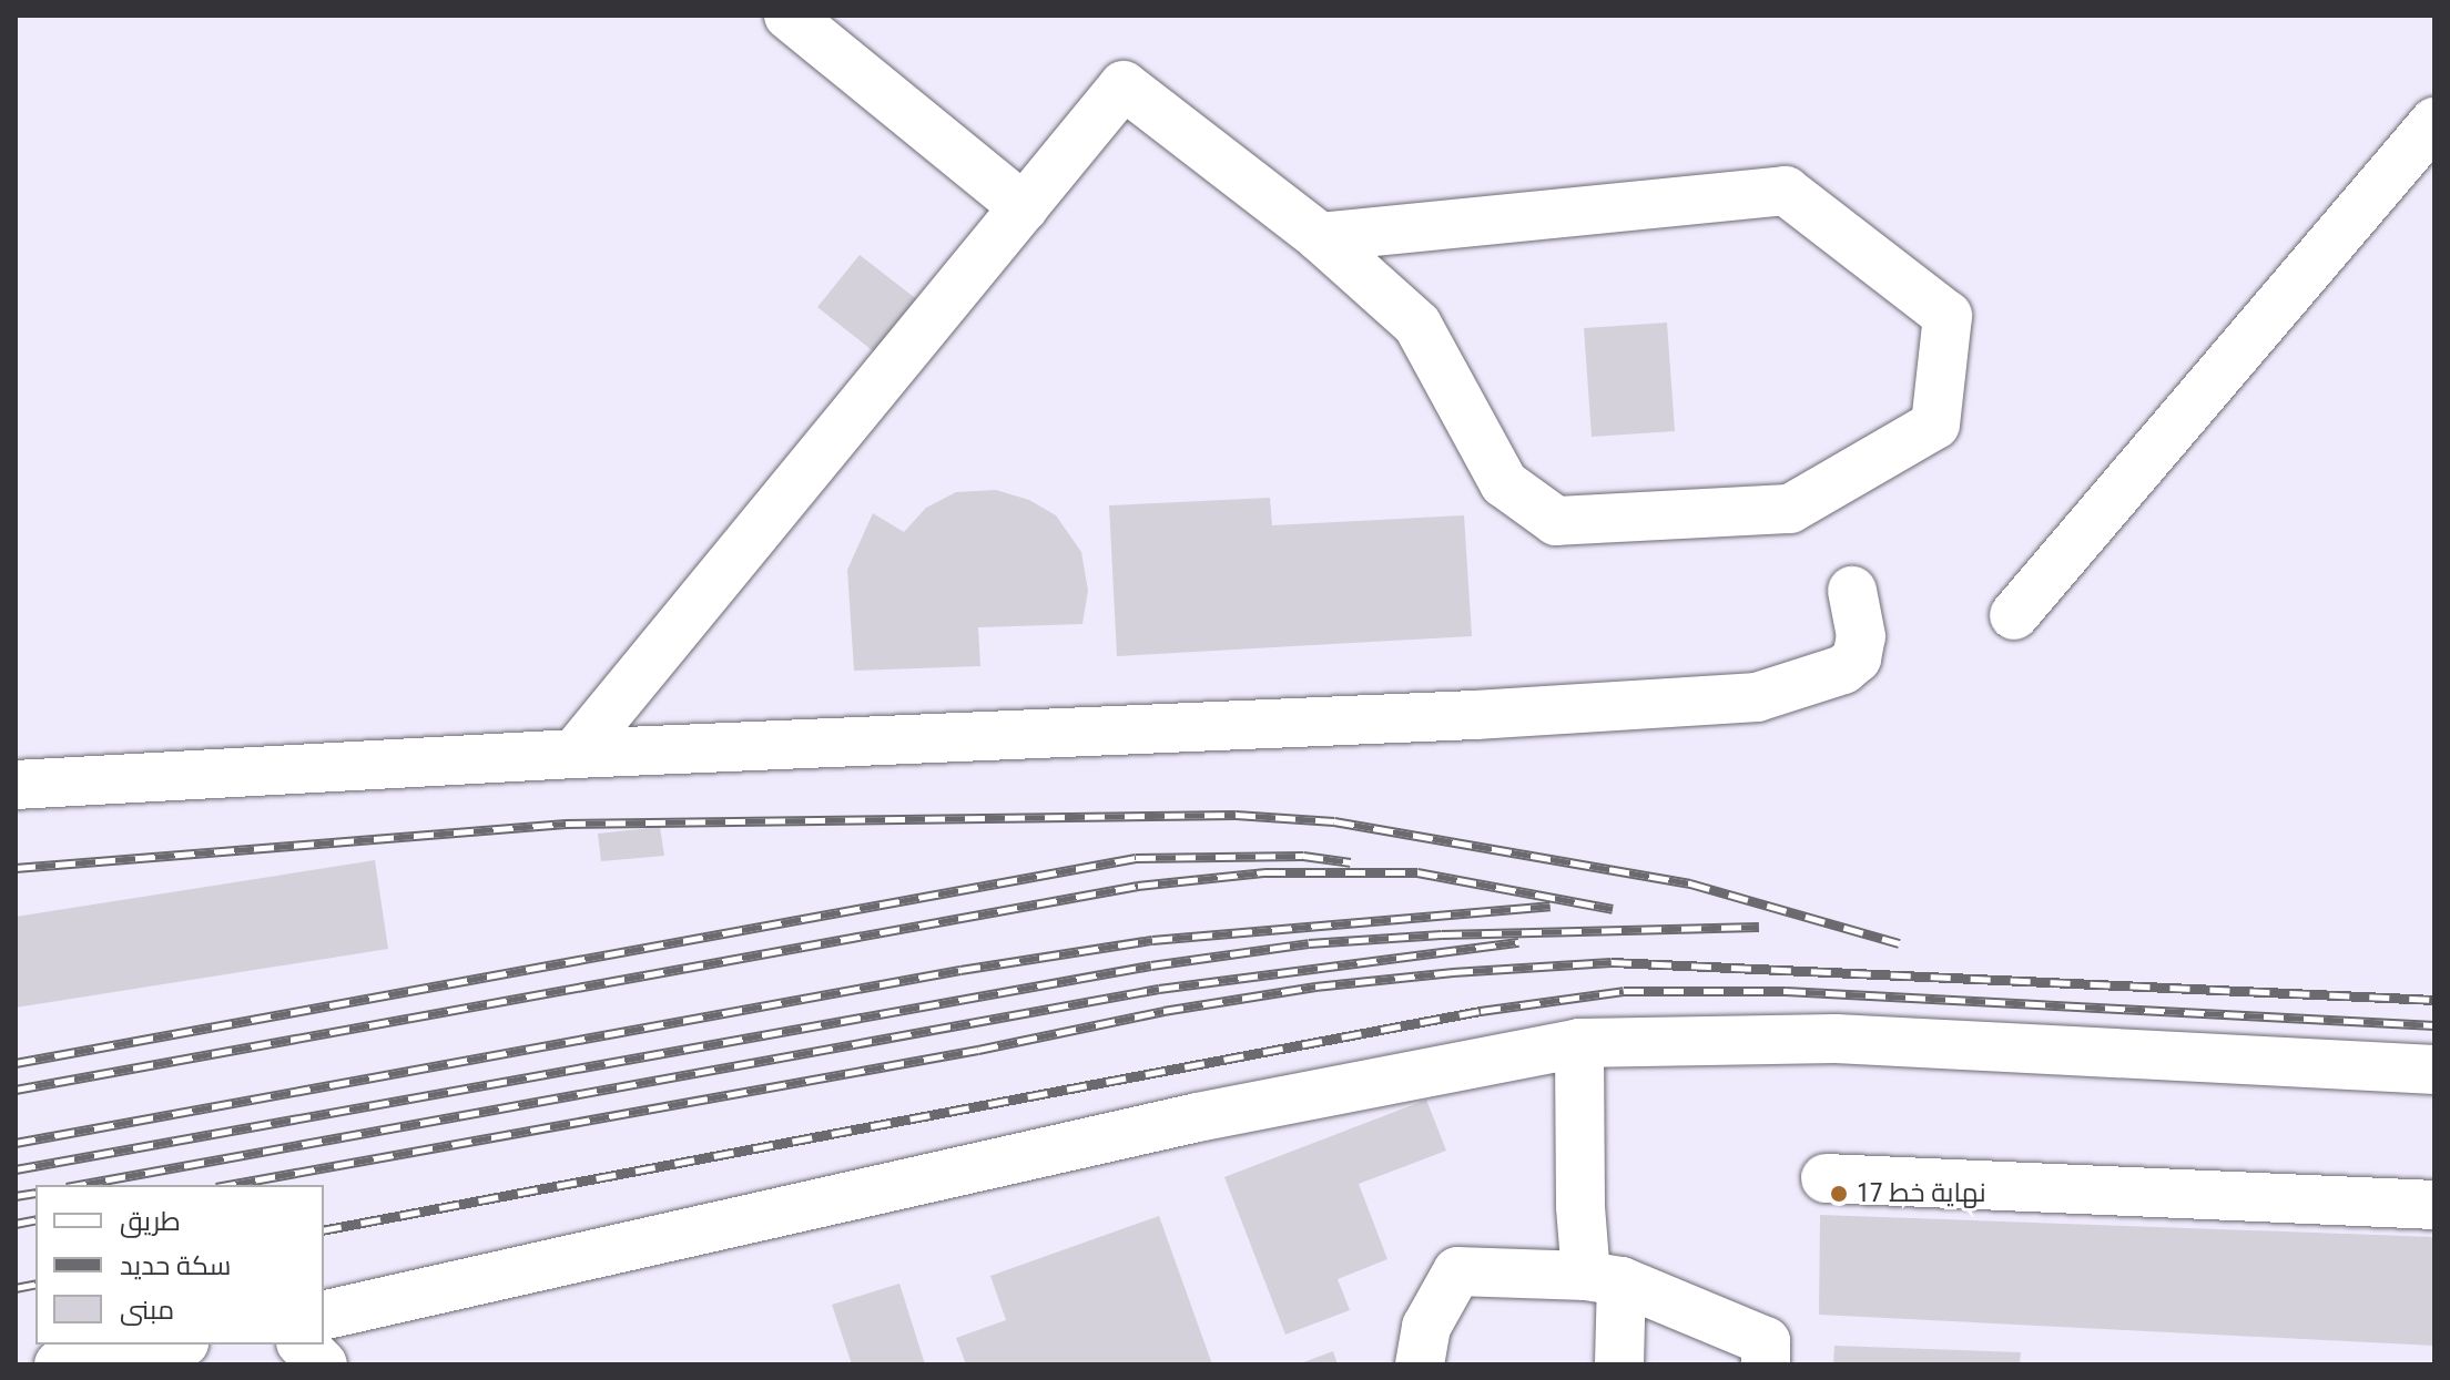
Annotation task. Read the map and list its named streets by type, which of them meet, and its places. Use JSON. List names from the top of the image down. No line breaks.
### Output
{"places":["17 نهاية خط"],"legend":["طريق","سكة حديد","مبنى"]}
